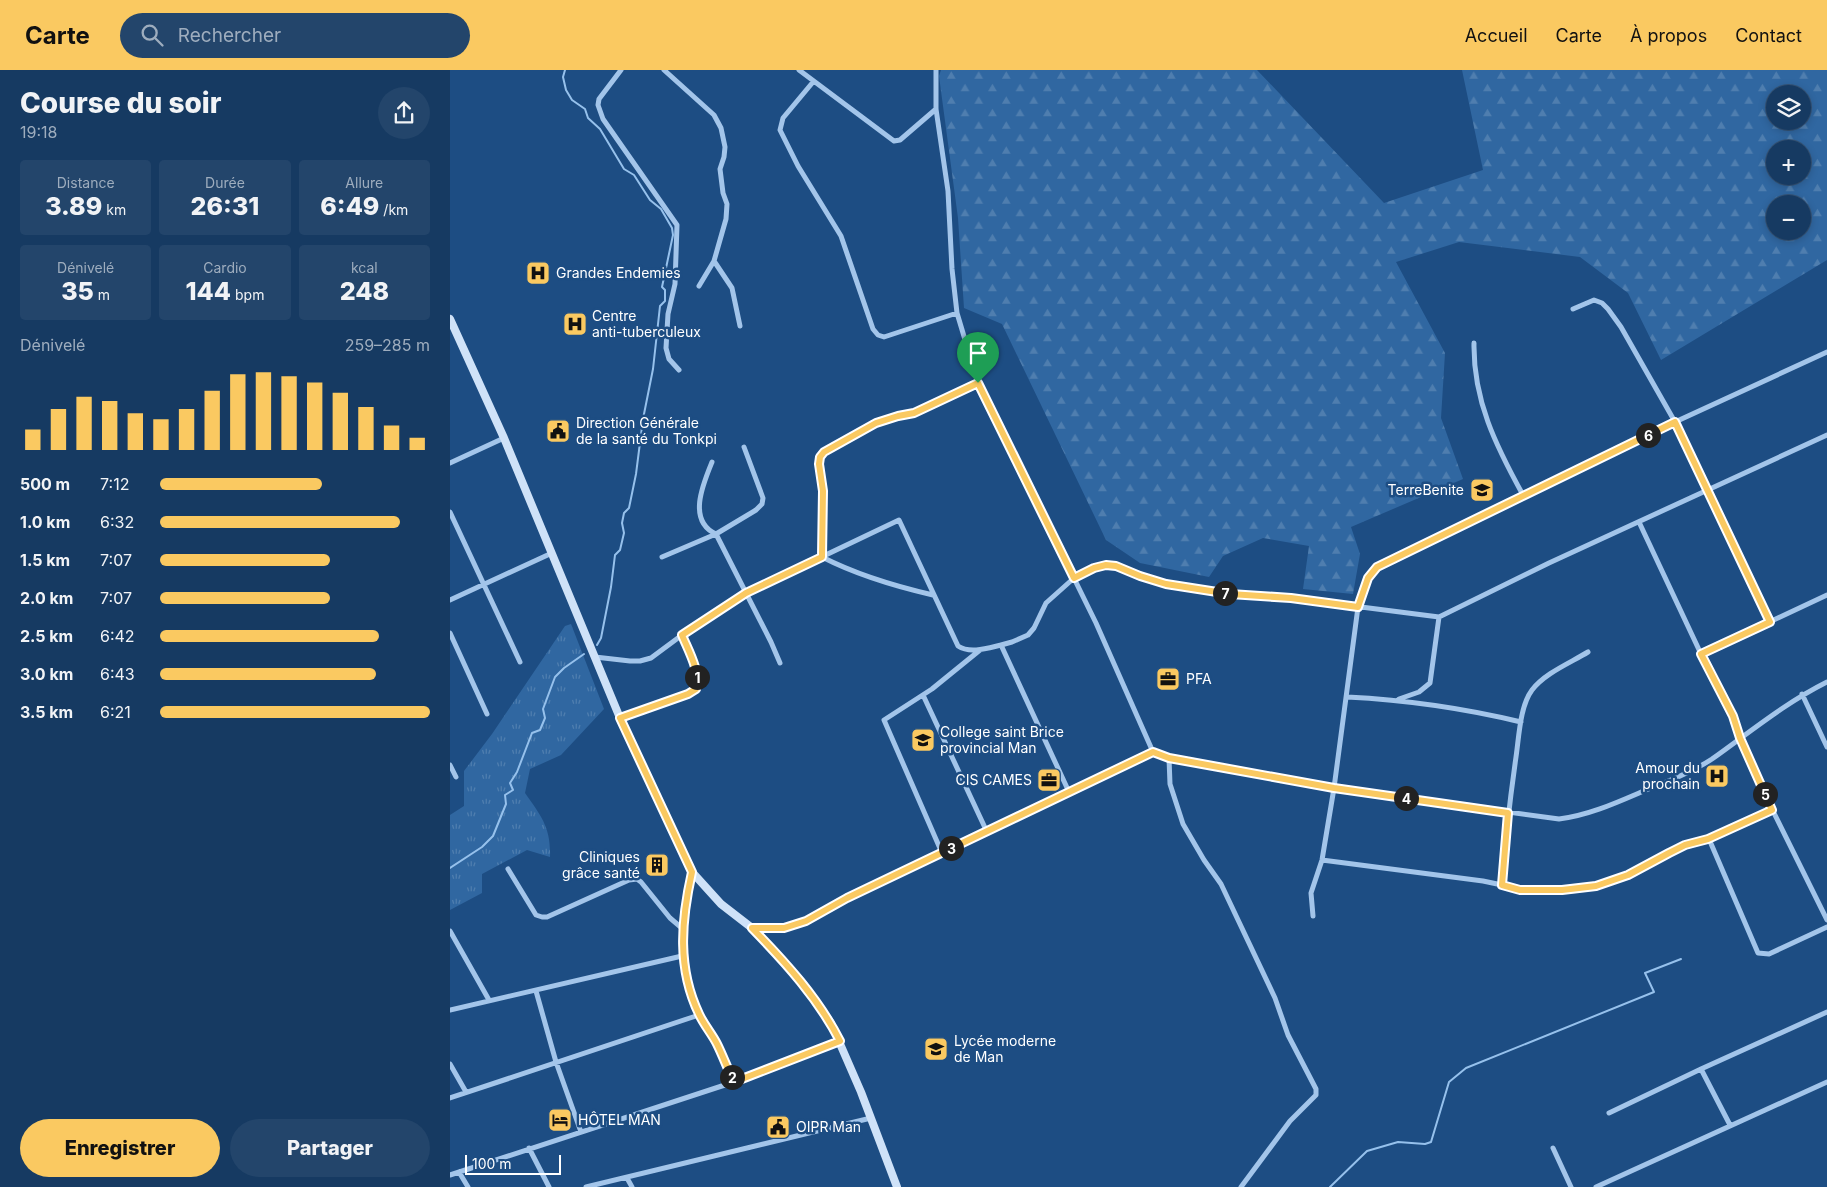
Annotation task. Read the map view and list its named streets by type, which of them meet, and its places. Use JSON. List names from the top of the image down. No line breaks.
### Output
{"places":{"hospital":["Grandes Endemies","Centre anti-tuberculeux","Amour du prochain"],"public building":["Direction Générale de la santé du Tonkpi","OIPR Man"],"school or university":["TerreBenite","College saint Brice provincial Man","Lycée moderne de Man"],"office":["PFA","CIS CAMES"],"building":["Cliniques grâce santé"],"hotel":["HÔTEL MAN"]},"scale_bar":"100 m","page":{"header":"Carte","search":"Rechercher","nav":["Accueil","Carte","À propos","Contact"],"heading":["Course du soir","19:18"],"map_buttons":["+","−"],"stats":[["Distance","3.89 km"],["Durée","26:31"],["Allure","6:49 /km"],["Dénivelé","35 m"],["Cardio","144 bpm"],["kcal","248"]],"chart":["Dénivelé","259–285 m"],"pins":["6","7","1","5","4","3","2"],"list":[{"name":"500 m","note":"7:12"},{"name":"1.0 km","note":"6:32"},{"name":"1.5 km","note":"7:07"},{"name":"2.0 km","note":"7:07"},{"name":"2.5 km","note":"6:42"},{"name":"3.0 km","note":"6:43"},{"name":"3.5 km","note":"6:21"}],"buttons":["Enregistrer","Partager"],"scale":"100 m"}}
